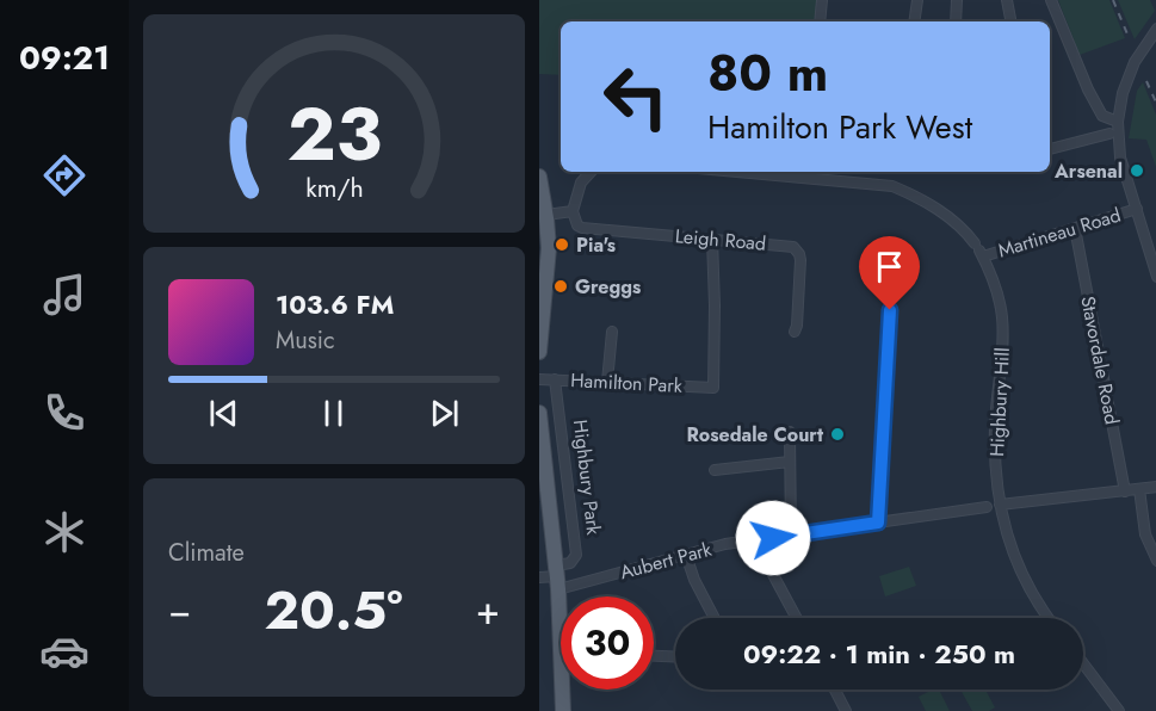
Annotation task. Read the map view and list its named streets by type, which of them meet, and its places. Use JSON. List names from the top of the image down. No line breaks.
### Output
{"streets":{"main road":["Highbury Park"],"street":["Martineau Road","Leigh Road","Stavordale Road","Hamilton Park","Highbury Hill","Aubert Park"]},"crossings":[["Martineau Road","Stavordale Road"],["Martineau Road","Highbury Hill"],["Leigh Road","Hamilton Park"],["Hamilton Park","Highbury Park"],["Highbury Park","Aubert Park"]],"places":["Arsenal","Pia's","Greggs","Rosedale Court"],"page":{"tabs":"09:21","turn":["80 m","Hamilton Park West"],"song":["103.6 FM","Music"],"tile":"Climate","heat":["−","20.5°","+"],"limit":"30","trip":"09:22 · 1 min · 250 m","gauge":["23","km/h"]}}
